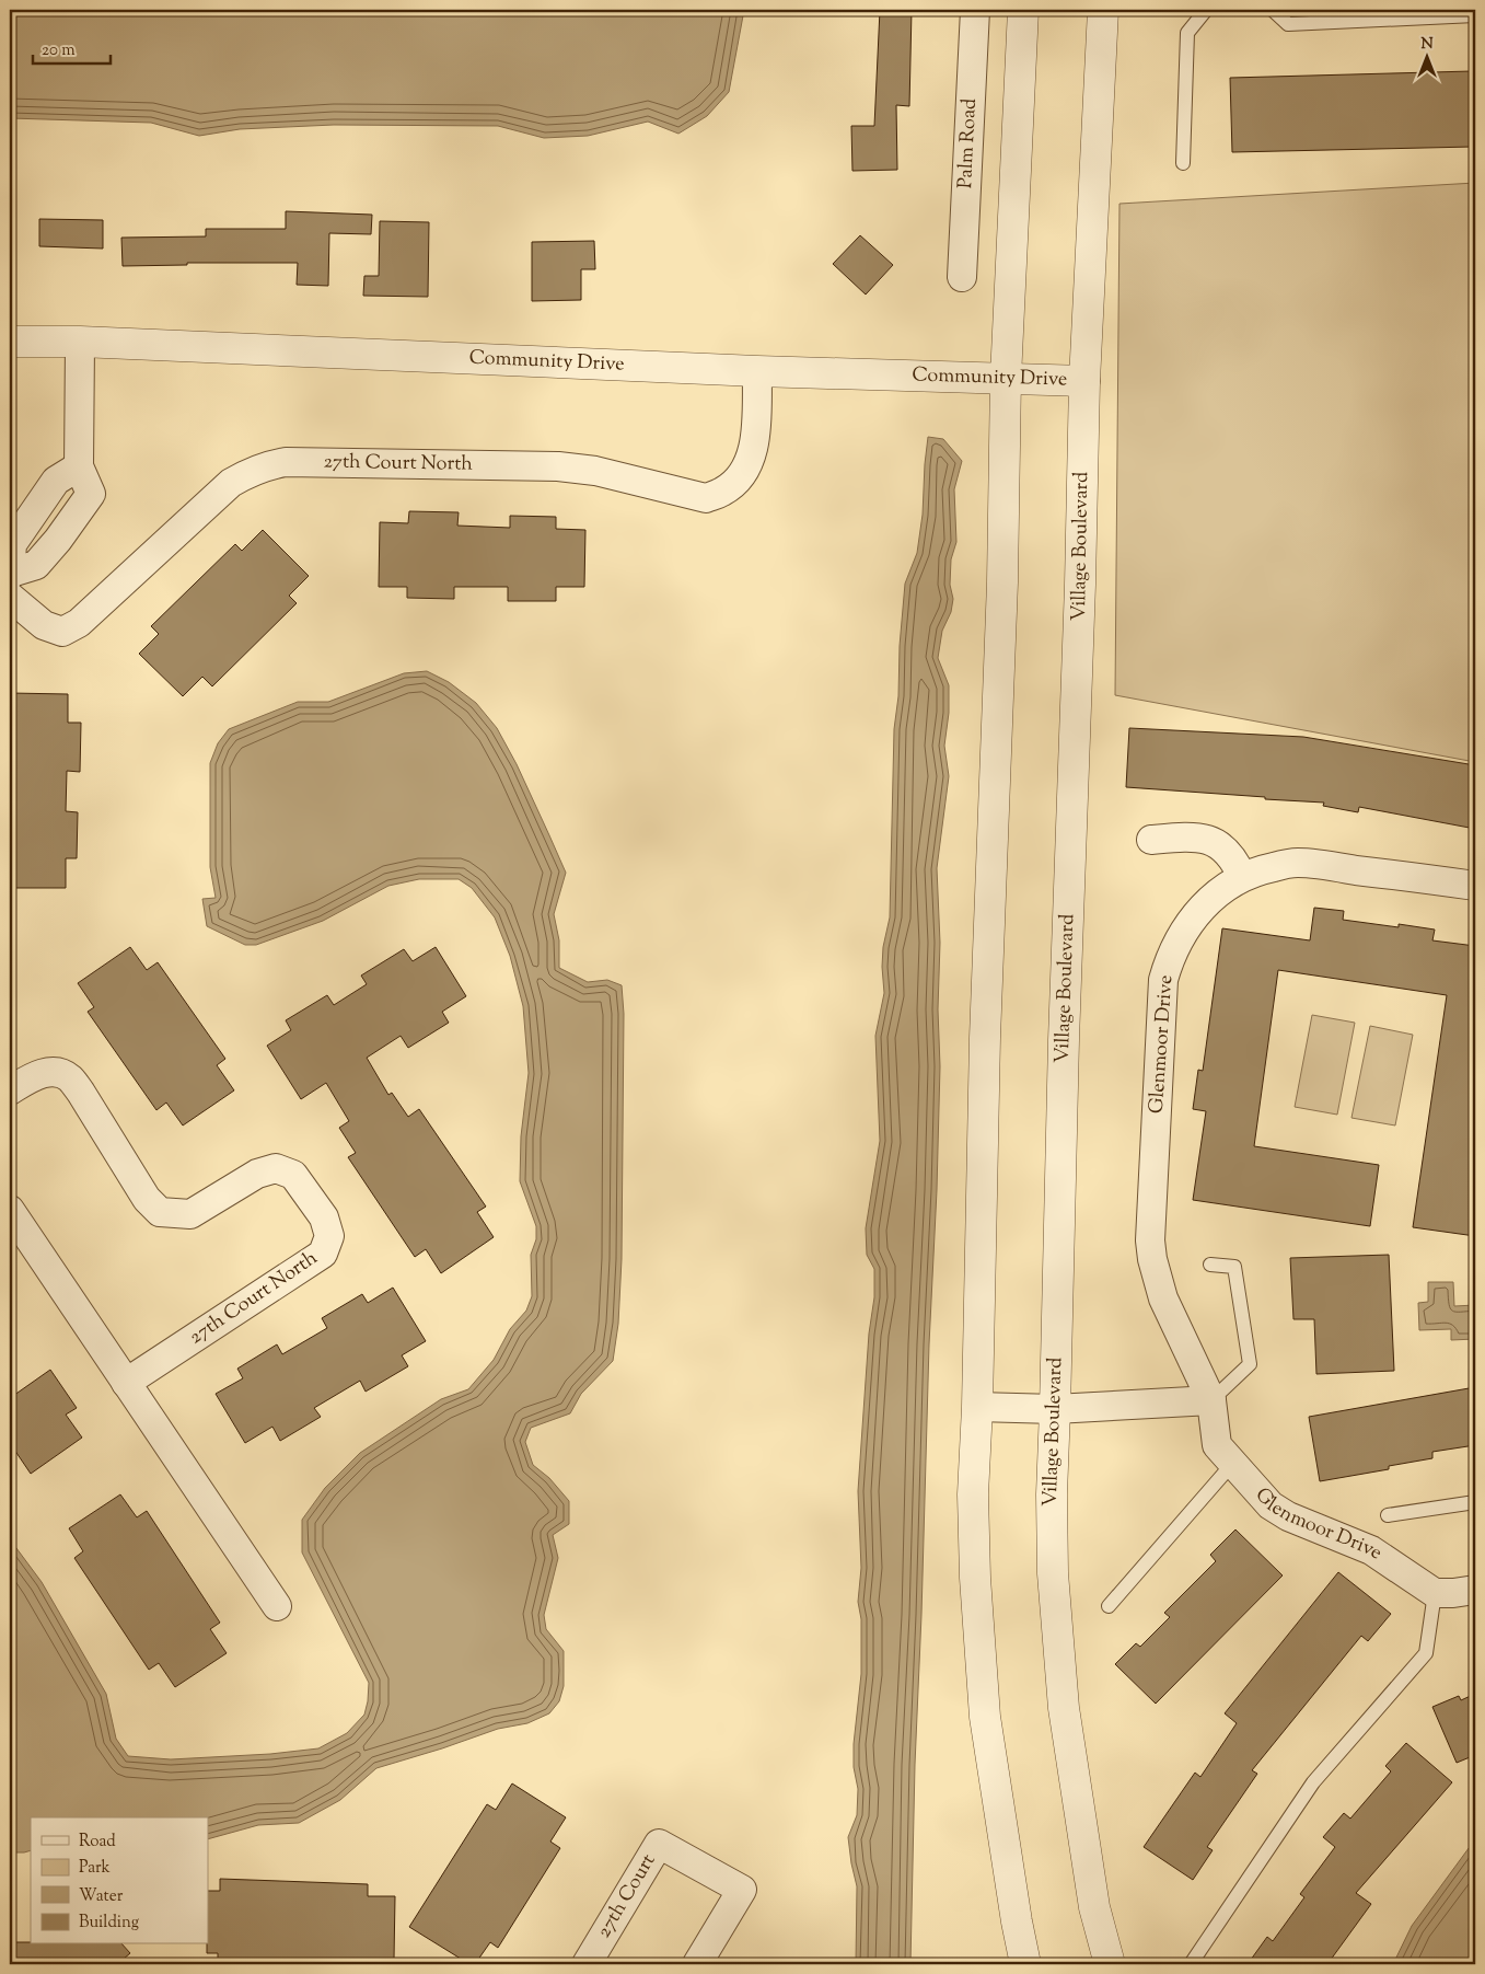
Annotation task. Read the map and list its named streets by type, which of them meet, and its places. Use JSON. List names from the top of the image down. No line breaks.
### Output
{"streets":{"street":["Palm Road","Community Drive","27th Court North","Village Boulevard","Glenmoor Drive","27th Court"]},"crossings":[["Community Drive","27th Court North"],["Community Drive","Village Boulevard"]],"legend":["Road","Park","Water","Building"],"scale_bar":"20 m","north":"top"}
